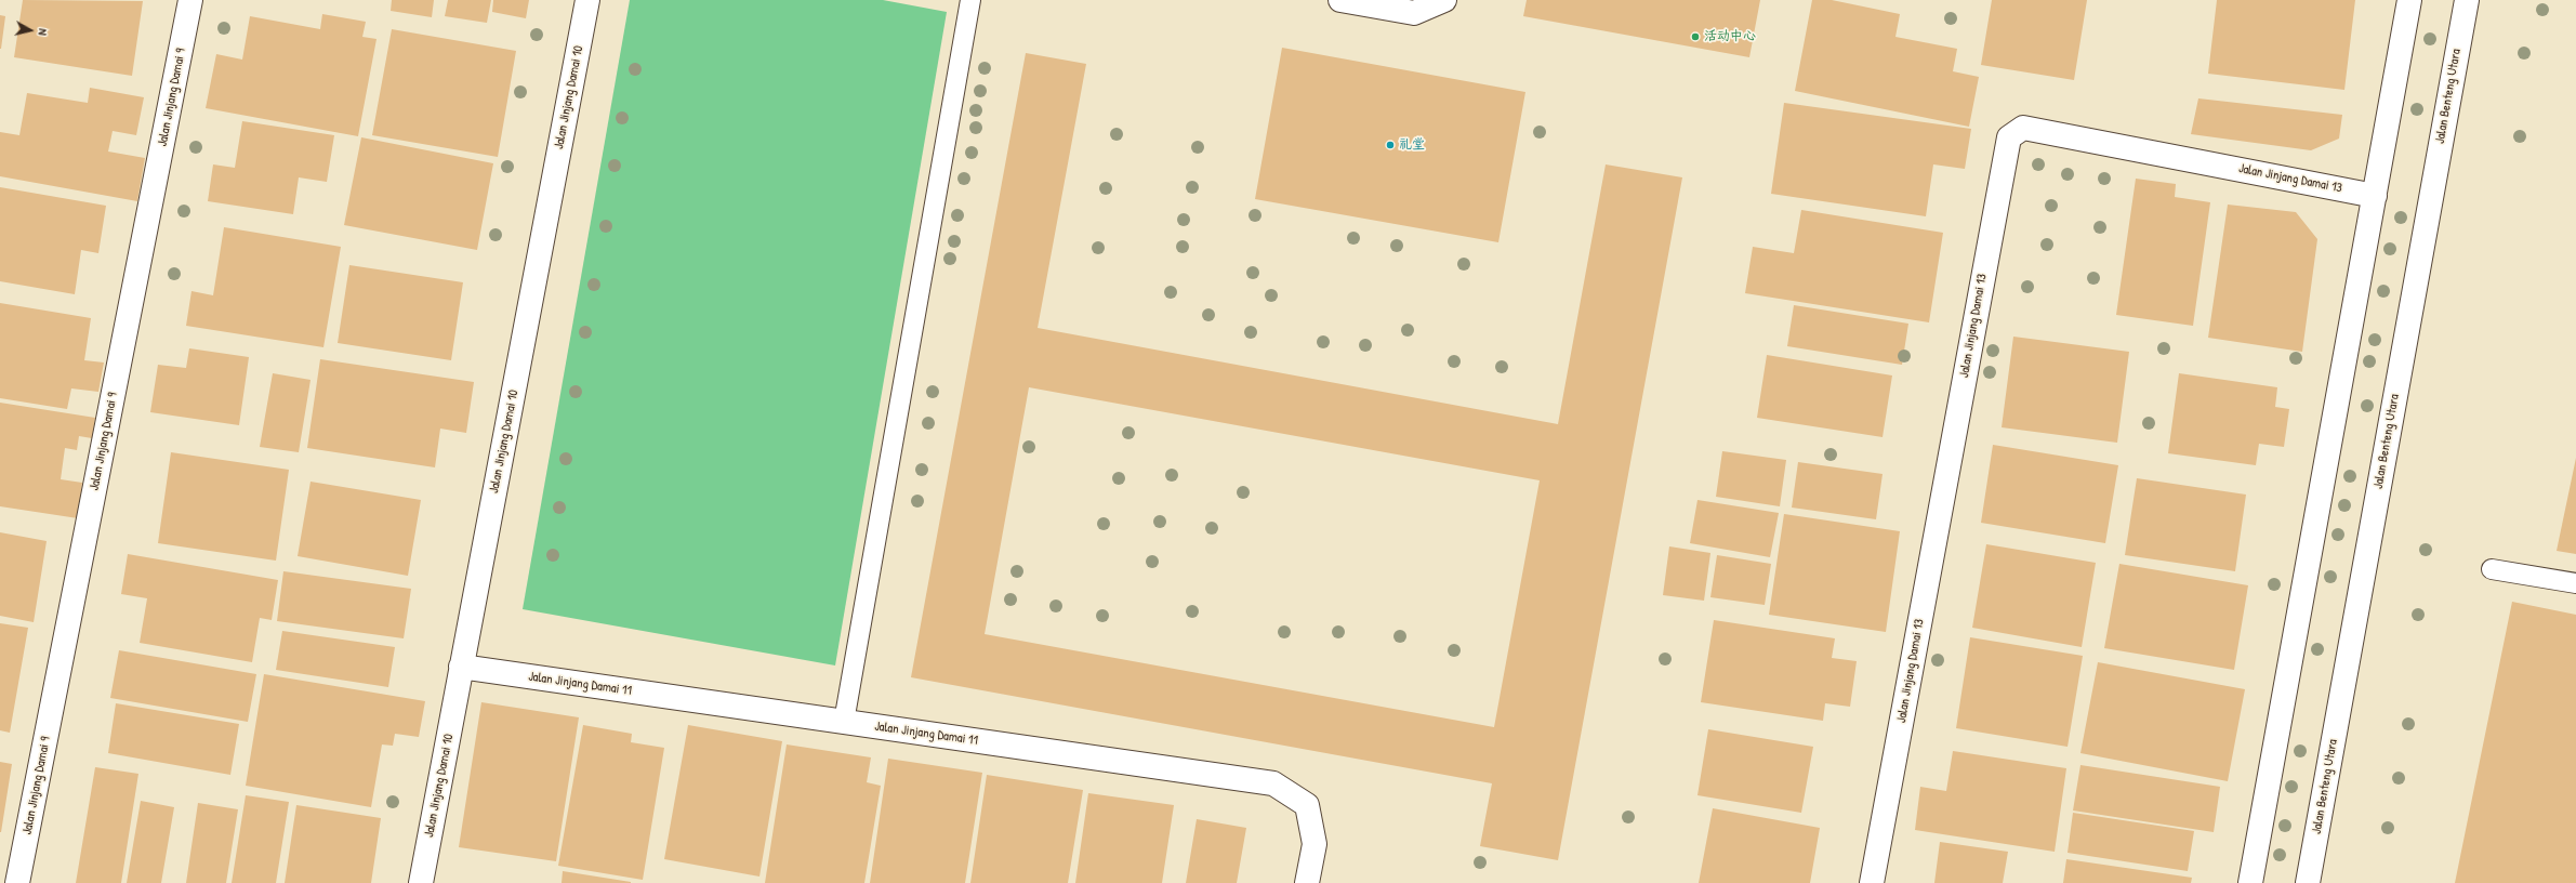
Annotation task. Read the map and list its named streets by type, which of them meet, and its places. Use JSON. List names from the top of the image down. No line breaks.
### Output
{"streets":{"street":["Jalan Benteng Utara","Jalan Jinjang Damai 9","Jalan Jinjang Damai 10","Jalan Jinjang Damai 13","Jalan Jinjang Damai 11"]},"crossings":[["Jalan Jinjang Damai 10","Jalan Jinjang Damai 11"]],"places":["活动中心","礼堂"],"north":"right"}
